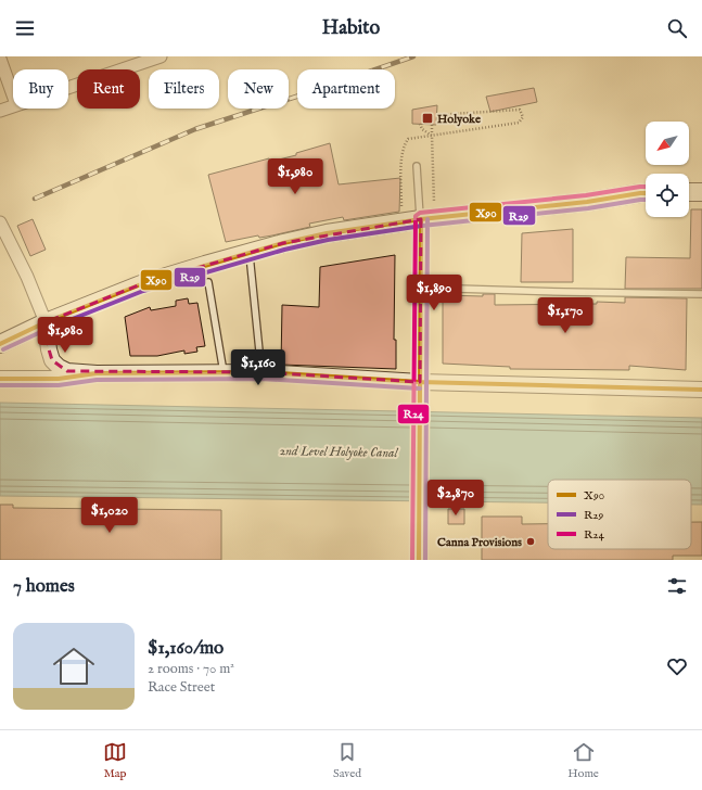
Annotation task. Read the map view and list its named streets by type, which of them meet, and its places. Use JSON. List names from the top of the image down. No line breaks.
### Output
{"water":["2nd Level Holyoke Canal"],"places":{"transit":["Holyoke"],"other":["Canna Provisions"]},"lines":["transit line R24","transit line X90","transit line R29"],"legend":["X90","R29","R24"],"north":"bottom left","page":{"header":"Habito","chip":["Buy","Rent","Filters","New","Apartment"],"price":["$1,980","$1,890","$1,170","$1,980","$1,160","$2,870","$1,020"],"heading":"7 homes","list":[{"name":"$1,160/mo","note":"2 rooms · 70 m² · Race Street"}],"tabs":["Map","Saved","Home"]}}
